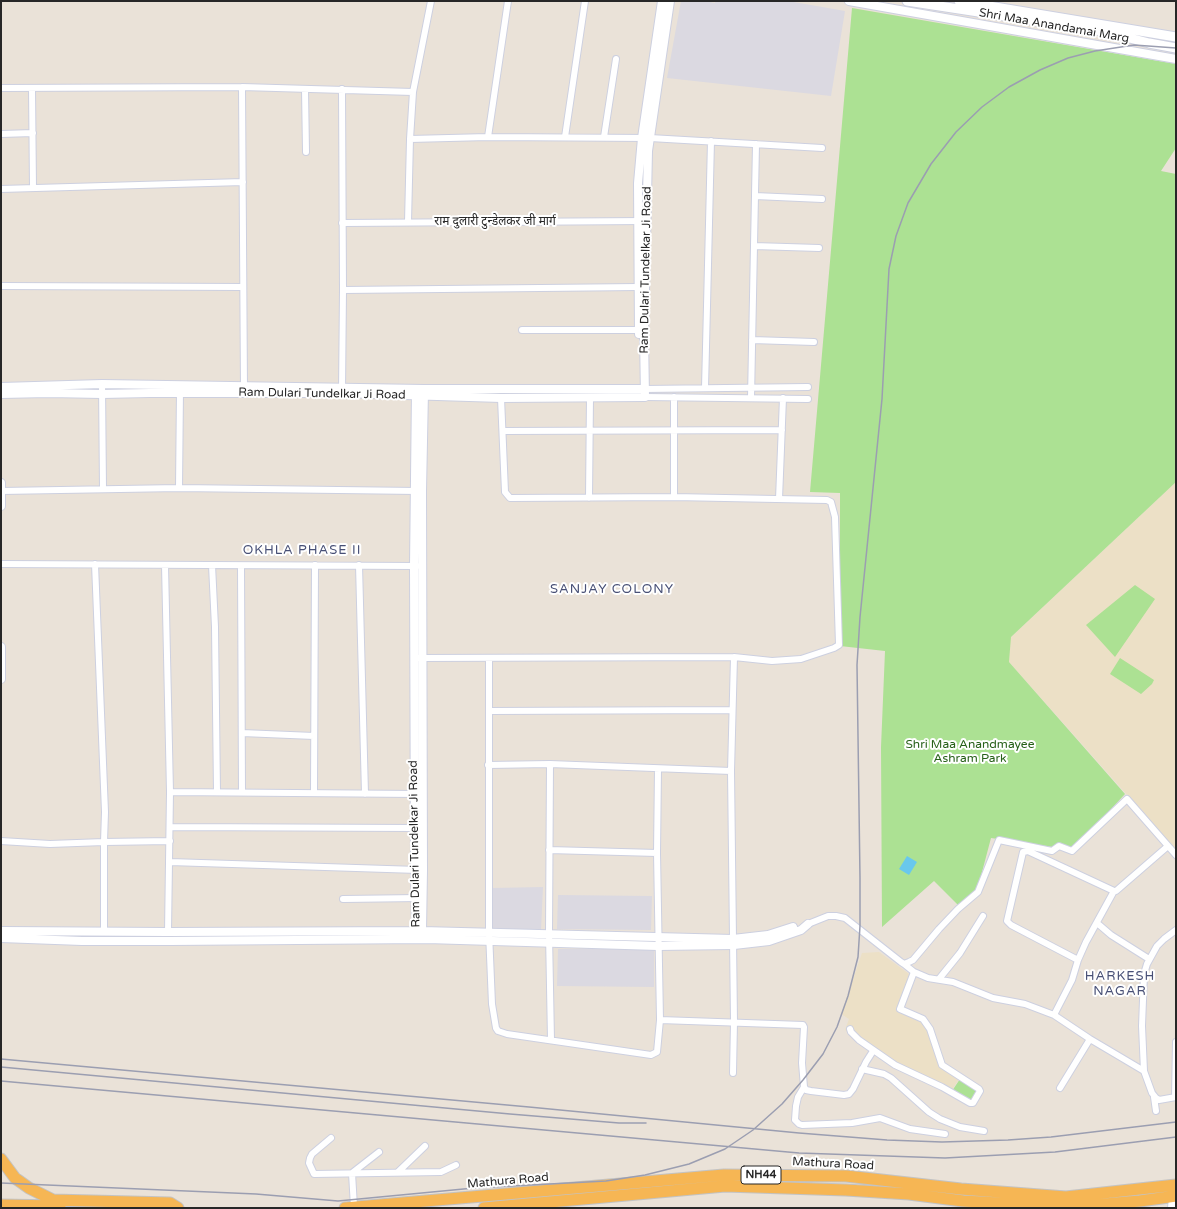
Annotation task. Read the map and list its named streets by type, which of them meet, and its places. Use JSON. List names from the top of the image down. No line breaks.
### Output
{"streets":{"highway":["Mathura Road","NH44"],"main road":["Shri Maa Anandamai Marg"],"street":["राम दुलारी टुन्डेलकर जी मार्ग","Ram Dulari Tundelkar Ji Road"]},"crossings":[["राम दुलारी टुन्डेलकर जी मार्ग","Ram Dulari Tundelkar Ji Road"]],"districts":["OKHLA PHASE II","SANJAY COLONY","HARKESH NAGAR"],"parks":["Shri Maa Anandmayee Ashram Park"]}
